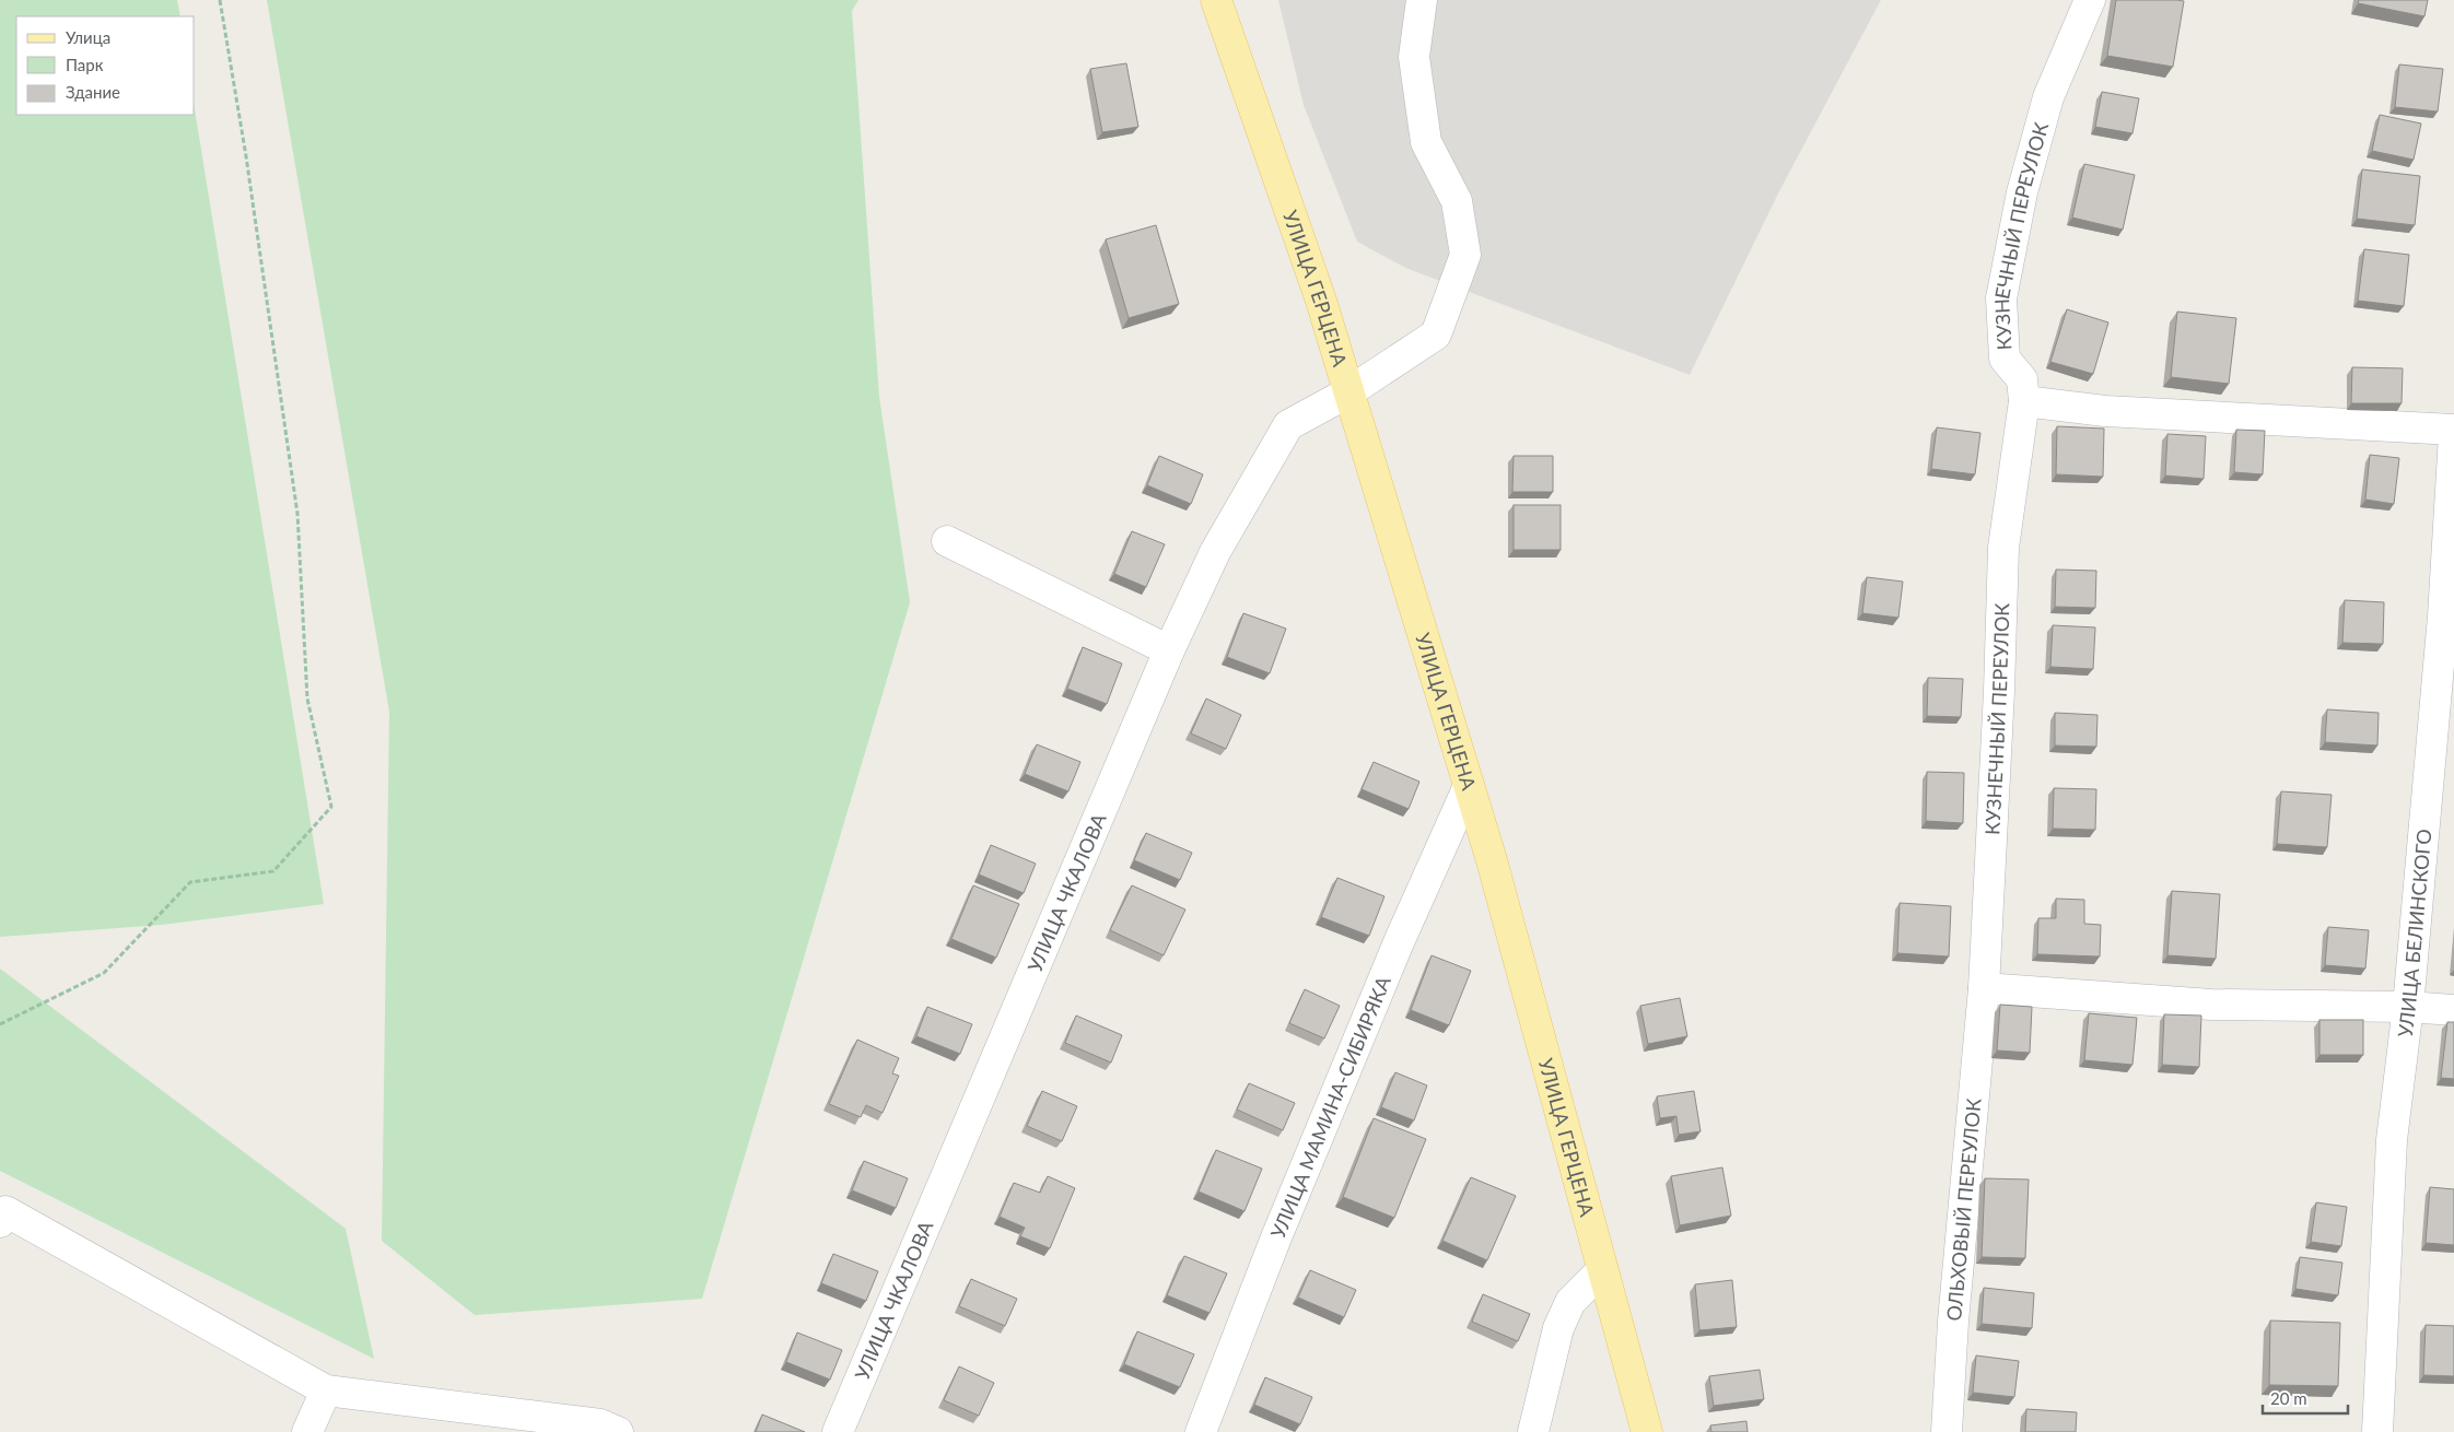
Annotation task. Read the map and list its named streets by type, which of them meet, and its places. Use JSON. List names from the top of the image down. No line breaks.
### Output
{"streets":{"main road":["УЛИЦА ГЕРЦЕНА"],"street":["КУЗНЕЧНЫЙ ПЕРЕУЛОК","УЛИЦА ЧКАЛОВА","УЛИЦА БЕЛИНСКОГО","УЛИЦА МАМИНА-СИБИРЯКА","ОЛЬХОВЫЙ ПЕРЕУЛОК"]},"crossings":[["КУЗНЕЧНЫЙ ПЕРЕУЛОК","ОЛЬХОВЫЙ ПЕРЕУЛОК"],["УЛИЦА ГЕРЦЕНА","УЛИЦА ЧКАЛОВА"],["УЛИЦА ГЕРЦЕНА","УЛИЦА МАМИНА-СИБИРЯКА"]],"legend":["Улица","Парк","Здание"],"scale_bar":"20 m"}
